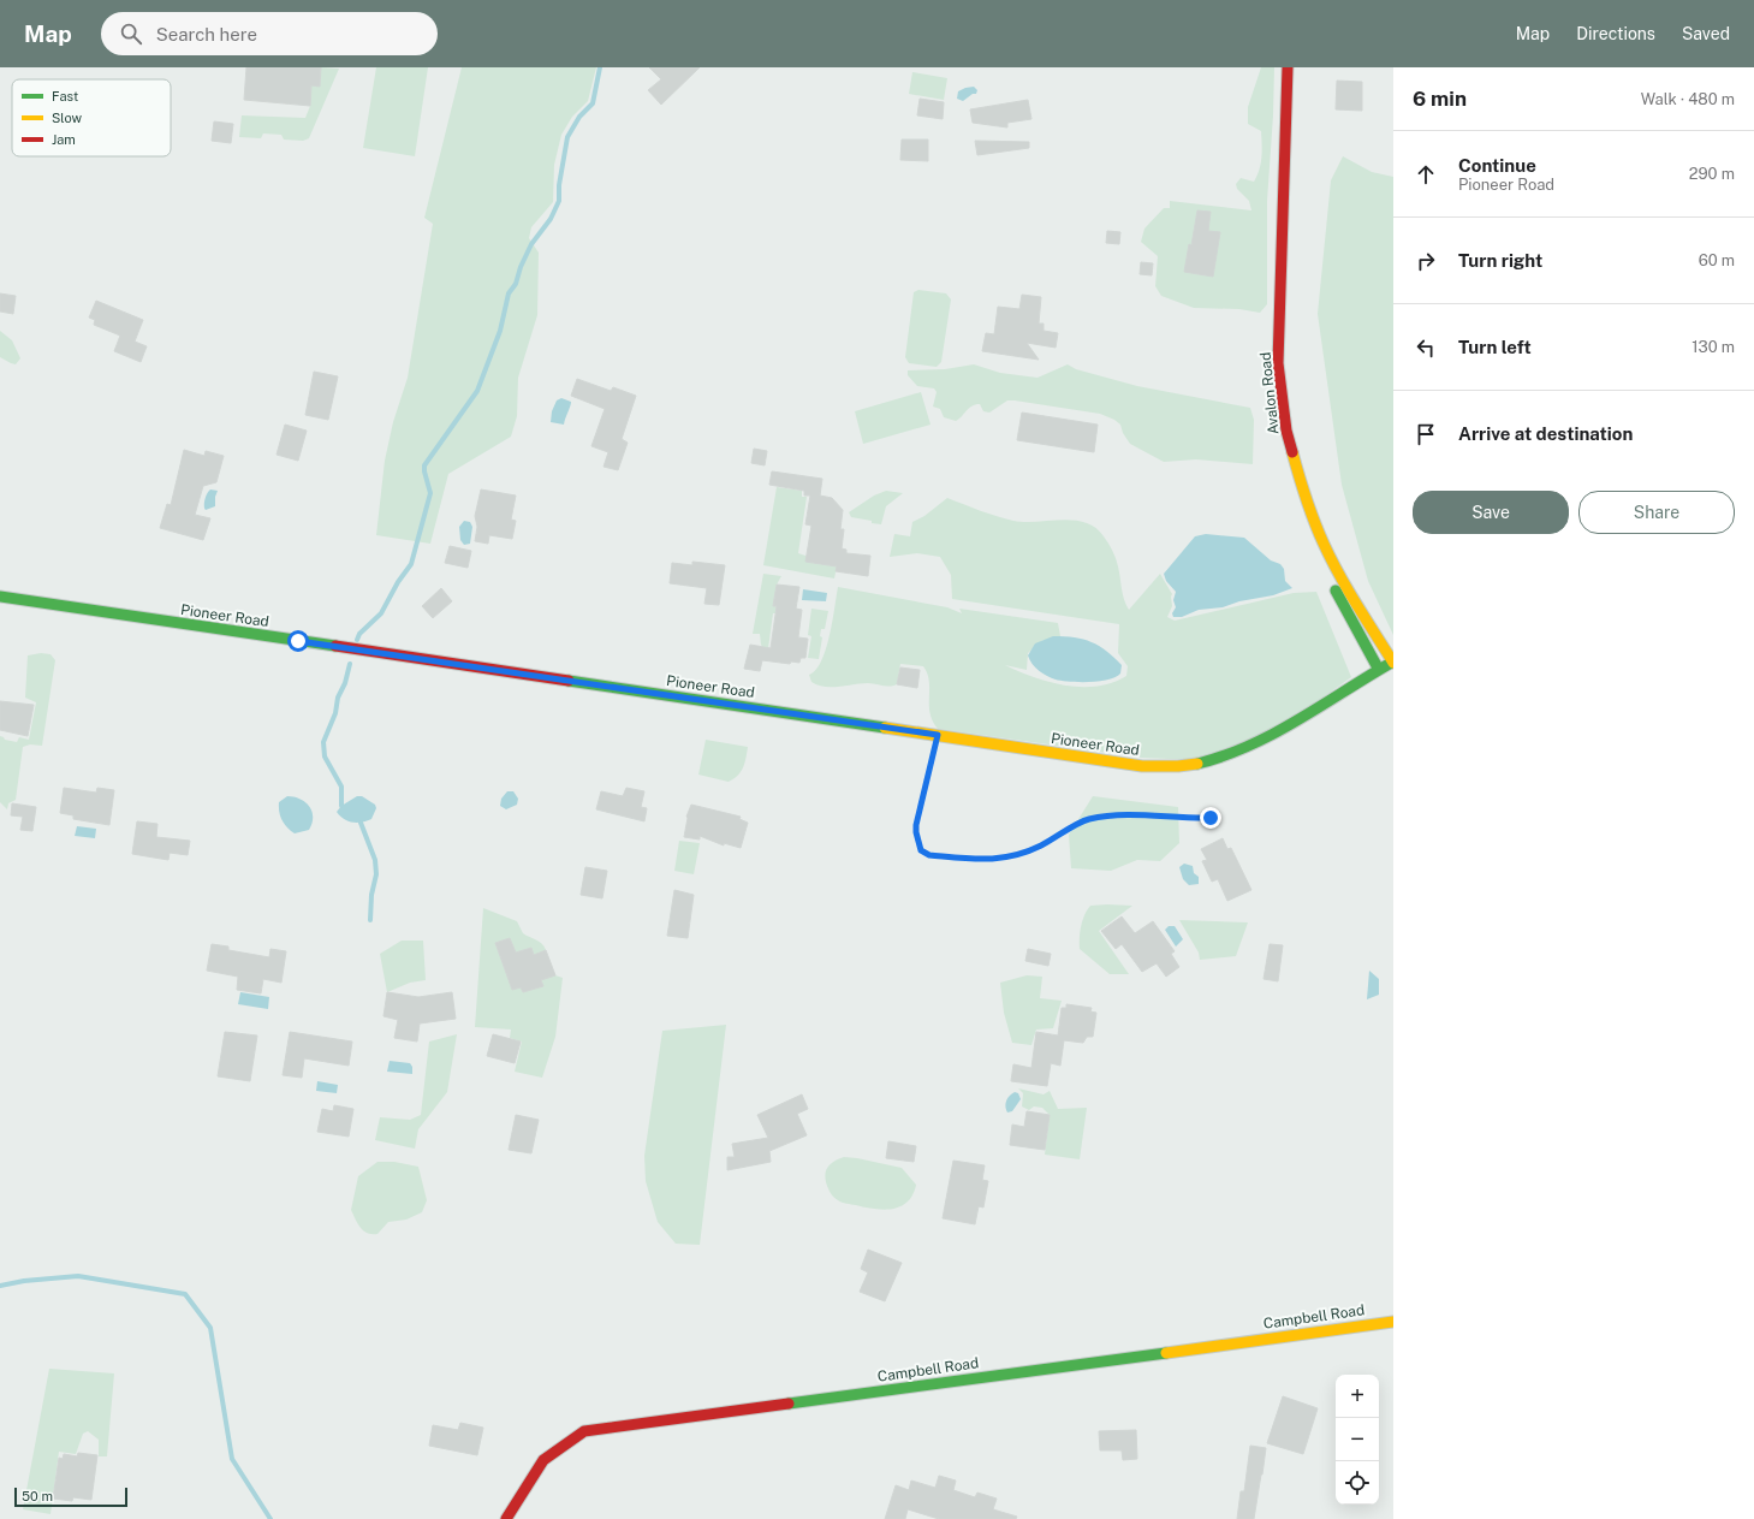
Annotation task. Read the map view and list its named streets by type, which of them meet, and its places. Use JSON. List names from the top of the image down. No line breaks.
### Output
{"streets":{"street":["Avalon Road","Pioneer Road","Campbell Road"]},"crossings":[["Avalon Road","Pioneer Road"]],"legend":["Fast","Slow","Jam"],"scale_bar":"50 m","page":{"header":"Map","search":"Search here","nav":["Map","Directions","Saved"],"heading":["6 min","Walk · 480 m"],"list":[["Continue","Pioneer Road","290 m"],["Turn right","60 m"],["Turn left","130 m"],"Arrive at destination"],"buttons":["Save","Share"],"map_buttons":["+","−"],"scale":"50 m"}}
